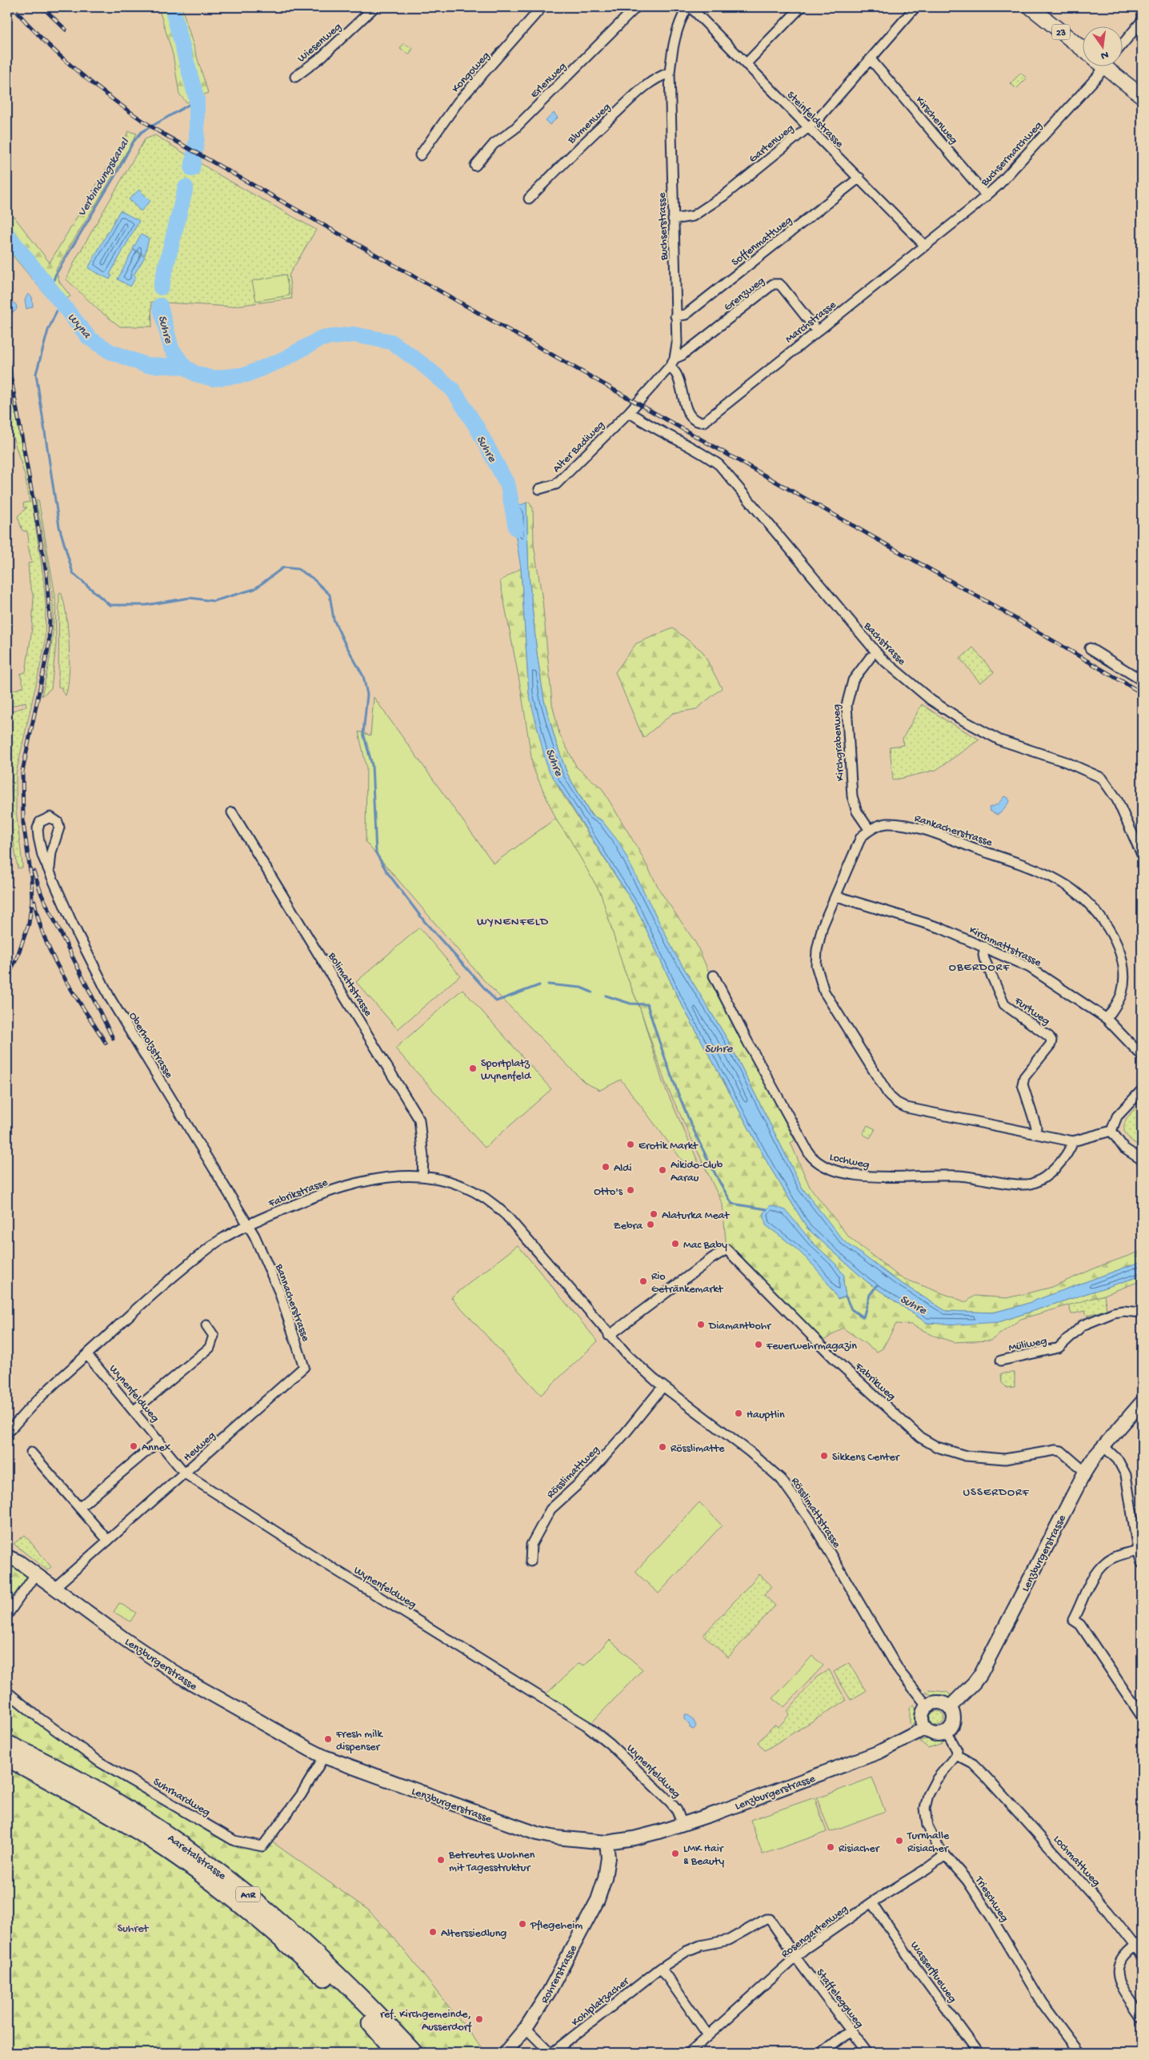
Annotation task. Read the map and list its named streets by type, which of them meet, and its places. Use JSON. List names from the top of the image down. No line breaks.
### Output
{"streets":{"highway":["Aaretalstrasse","A1R"],"main road":["23","Lenzburgerstrasse","Rohrerstrasse"],"street":["Wiesenweg","Kongoweg","Erlenweg","Steinfeldstrasse","Kirschenweg","Blumenweg","Gartenweg","Buchsermarchweg","Buchserstrasse","Soffenmattweg","Grenzweg","Marchstrasse","Alter Badiweg","Bachstrasse","Kirchgrabenweg","Rankacherstrasse","Kirchmattstrasse","Bolimattstrasse","Furtweg","Oberholzstrasse","Lochweg","Fabrikstrasse","Bannacherstrasse","Müliweg","Fabrikweg","Wynenfeldweg","Heuweg","Rösslimattweg","Rösslimattstrasse","Suhrhardweg","Lochmattweg","Trieschweg","Rosengartenweg","Wasserflueweg","Staffeleggweg","Kohlplatzacher"]},"crossings":[["Steinfeldstrasse","Gartenweg"],["Steinfeldstrasse","Buchsermarchweg"],["Steinfeldstrasse","Soffenmattweg"],["Steinfeldstrasse","Marchstrasse"],["Kirschenweg","Gartenweg"],["Kirschenweg","Buchsermarchweg"],["Blumenweg","Buchserstrasse"],["Gartenweg","Buchserstrasse"],["Buchsermarchweg","Marchstrasse"],["Buchserstrasse","Soffenmattweg"],["Buchserstrasse","Grenzweg"],["Buchserstrasse","Marchstrasse"],["Buchserstrasse","Alter Badiweg"],["Grenzweg","Marchstrasse"],["Grenzweg","Alter Badiweg"],["Marchstrasse","Alter Badiweg"],["Alter Badiweg","Bachstrasse"],["Kirchgrabenweg","Rankacherstrasse"],["Rankacherstrasse","Kirchmattstrasse"],["Kirchmattstrasse","Furtweg"],["Bolimattstrasse","Fabrikstrasse"],["Oberholzstrasse","Fabrikstrasse"],["Oberholzstrasse","Bannacherstrasse"],["Fabrikstrasse","Bannacherstrasse"],["Fabrikstrasse","Fabrikweg"],["Fabrikstrasse","Wynenfeldweg"],["Fabrikstrasse","Rösslimattstrasse"],["Bannacherstrasse","Heuweg"],["Fabrikweg","Rösslimattstrasse"],["Fabrikweg","Lenzburgerstrasse"],["Wynenfeldweg","Heuweg"],["Wynenfeldweg","Lenzburgerstrasse"],["Heuweg","Lenzburgerstrasse"],["Rösslimattweg","Rösslimattstrasse"],["Rösslimattstrasse","Lenzburgerstrasse"],["Lenzburgerstrasse","Suhrhardweg"],["Lenzburgerstrasse","Rohrerstrasse"],["Lochmattweg","Trieschweg"],["Trieschweg","Rosengartenweg"],["Rosengartenweg","Wasserflueweg"],["Rosengartenweg","Staffeleggweg"],["Rosengartenweg","Kohlplatzacher"],["Staffeleggweg","Kohlplatzacher"]],"districts":["WYNENFELD","OBERDORF","USSERDORF"],"water":["Verbindungskanal","Wyna","Suhre"],"parks":["Suhret"],"places":["Sportplatz Wynenfeld","Erotik Markt","Aldi","Aikido-Club Aarau","Otto's","Alaturka Meat","Zebra","Mac Baby","Rio Getränkemarkt","Diamantbohr","Feuerwehrmagazin","Hauptlin","Annex","Rösslimatte","Sikkens Center","Fresh milk dispenser","Turnhalle Risiacher","Risiacher","LMK Hair & Beauty","Betreutes Wohnen mit Tagesstruktur","Pflegeheim","Alterssiedlung","ref. Kirchgemeinde, Ausserdorf"],"north":"bottom"}
